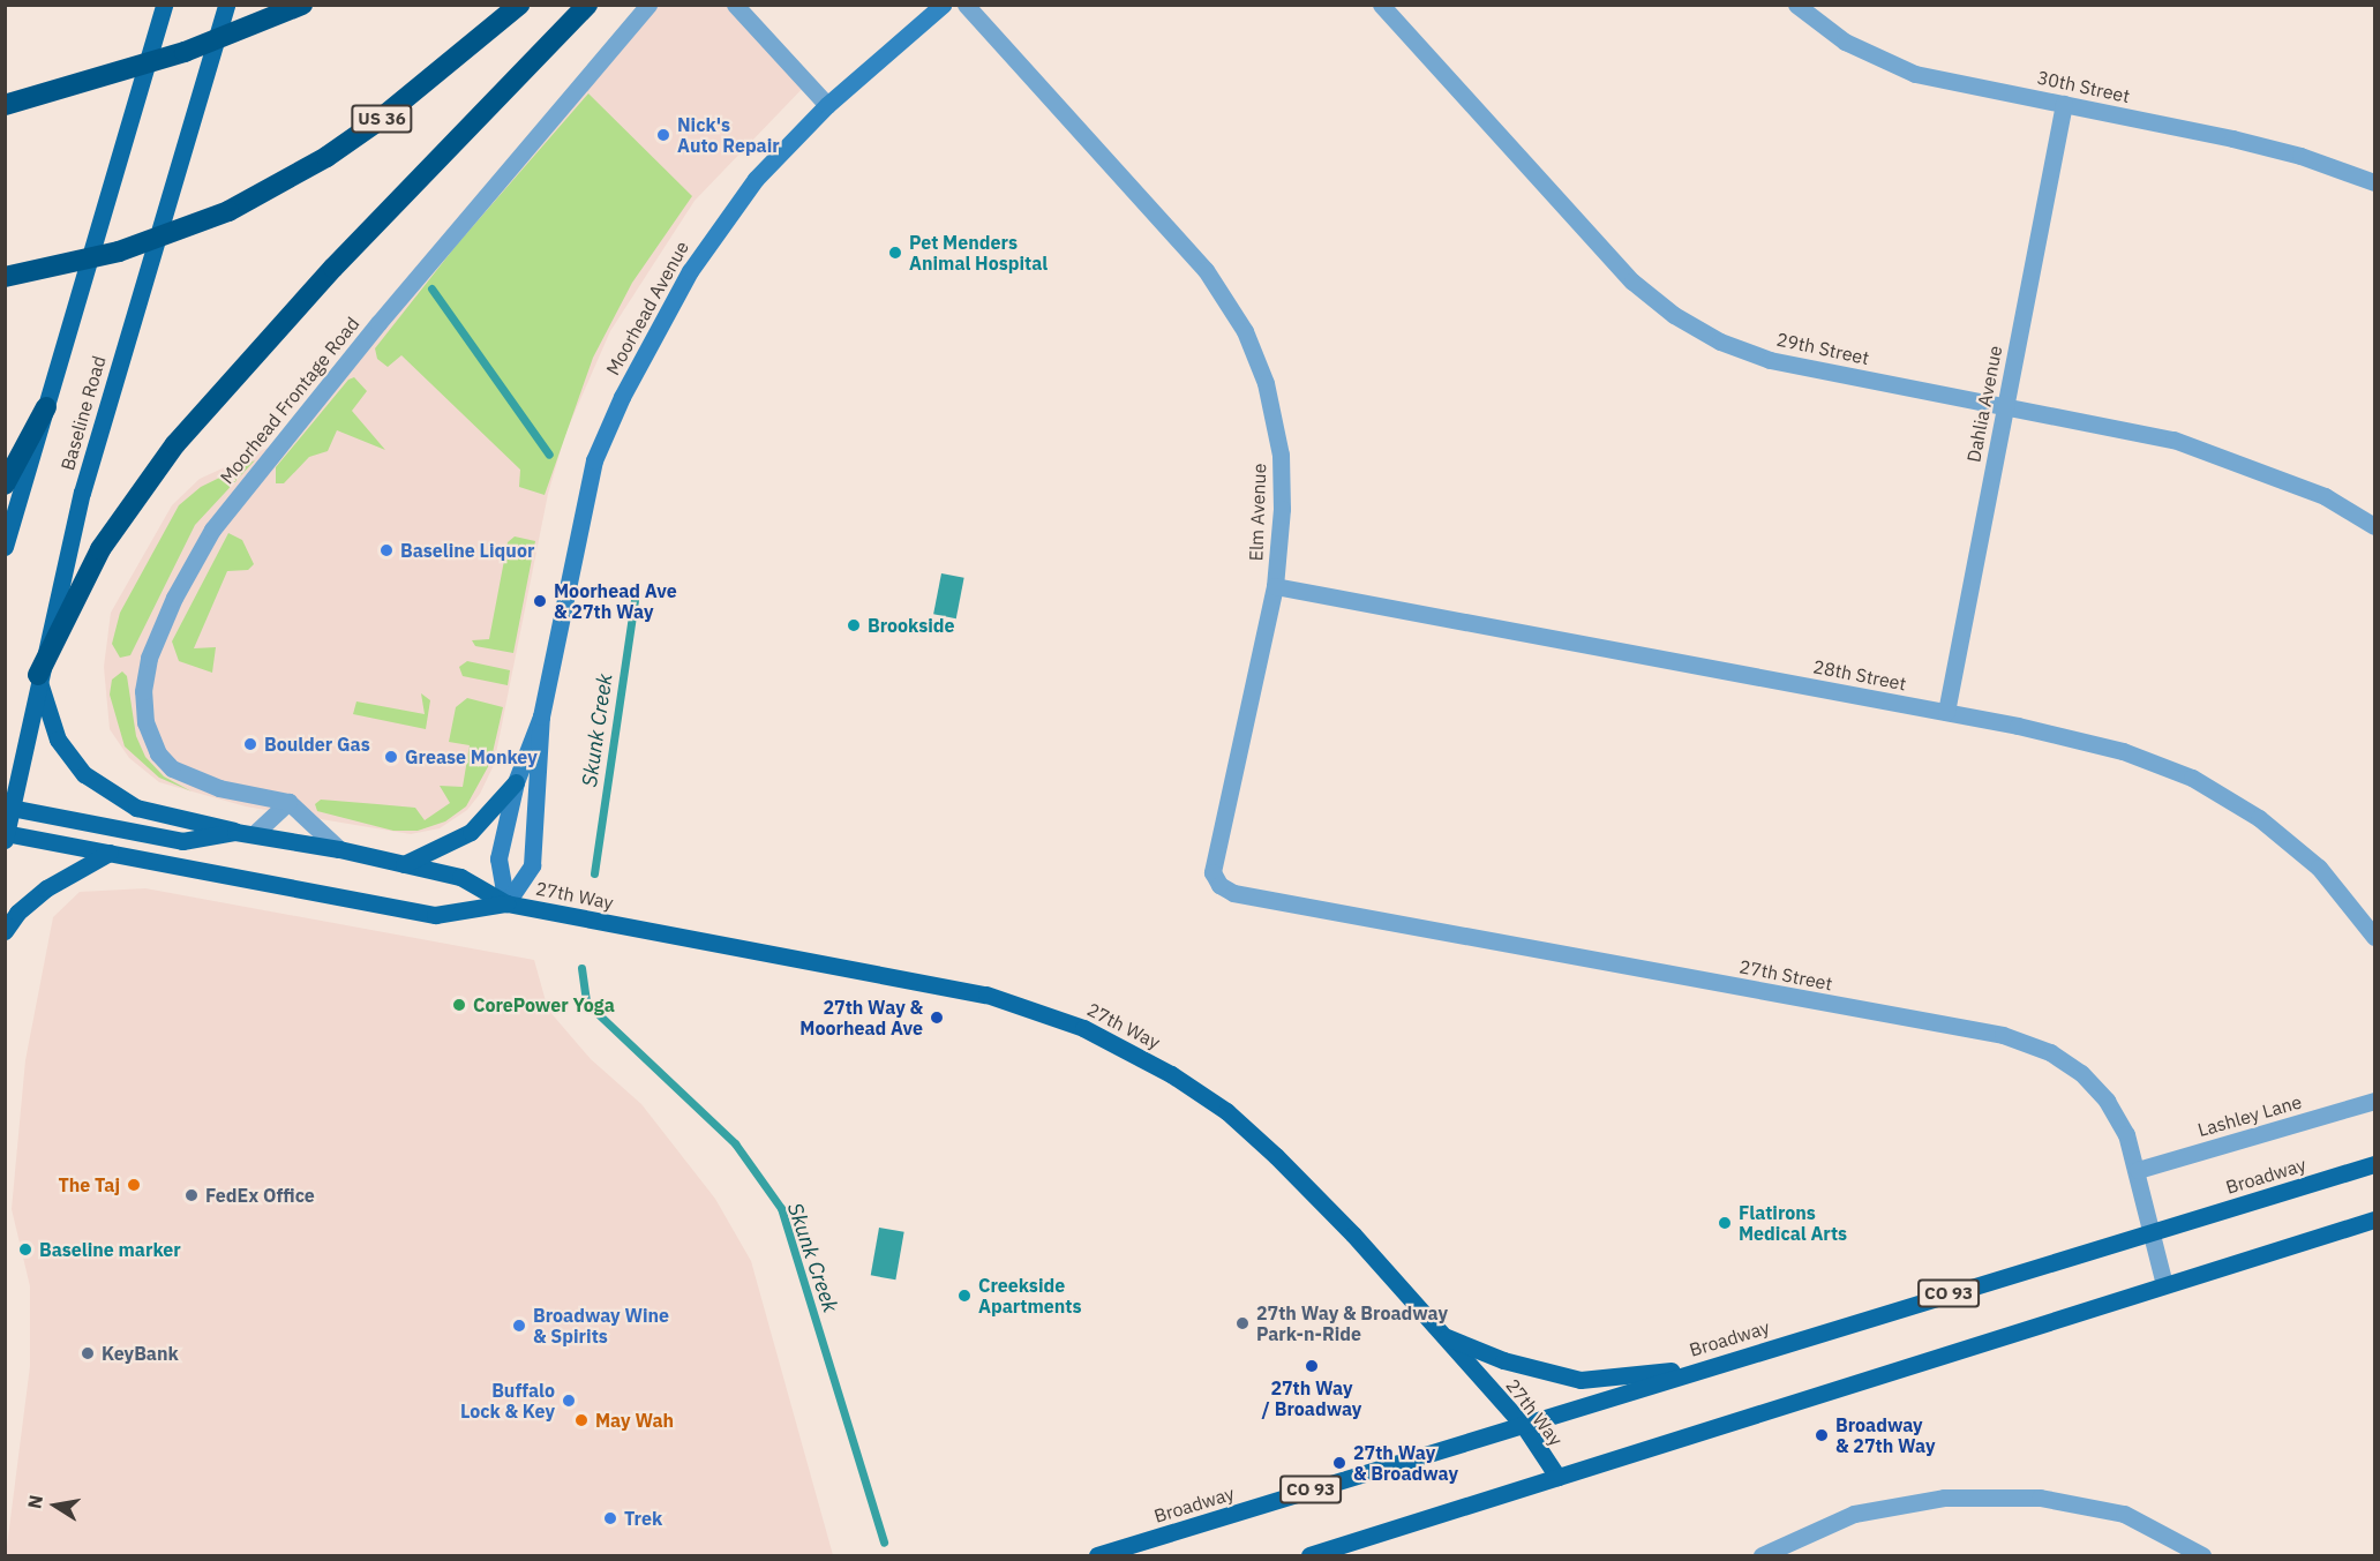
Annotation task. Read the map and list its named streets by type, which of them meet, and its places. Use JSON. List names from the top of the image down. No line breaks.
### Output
{"streets":{"highway":["US 36"],"main road":["Baseline Road","27th Way","Broadway","CO 93"],"street":["30th Street","Moorhead Avenue","29th Street","Moorhead Frontage Road","Dahlia Avenue","Elm Avenue","28th Street","27th Street","Lashley Lane"]},"crossings":[["30th Street","Dahlia Avenue"],["Moorhead Avenue","27th Way"],["29th Street","Dahlia Avenue"],["Moorhead Frontage Road","27th Way"],["Dahlia Avenue","28th Street"],["Baseline Road","27th Way"],["Elm Avenue","28th Street"],["Elm Avenue","27th Street"],["27th Way","Broadway"],["27th Street","Lashley Lane"],["27th Street","Broadway"]],"water":["Skunk Creek"],"places":["Nick's Auto Repair","Pet Menders Animal Hospital","Baseline Liquor","Moorhead Ave & 27th Way","Brookside","Boulder Gas","Grease Monkey","CorePower Yoga","27th Way & Moorhead Ave","The Taj","FedEx Office","Flatirons Medical Arts","Baseline marker","Creekside Apartments","27th Way & Broadway Park-n-Ride","Broadway Wine & Spirits","KeyBank","27th Way / Broadway","Buffalo Lock & Key","May Wah","Broadway & 27th Way","27th Way & Broadway","Trek"],"north":"left"}
